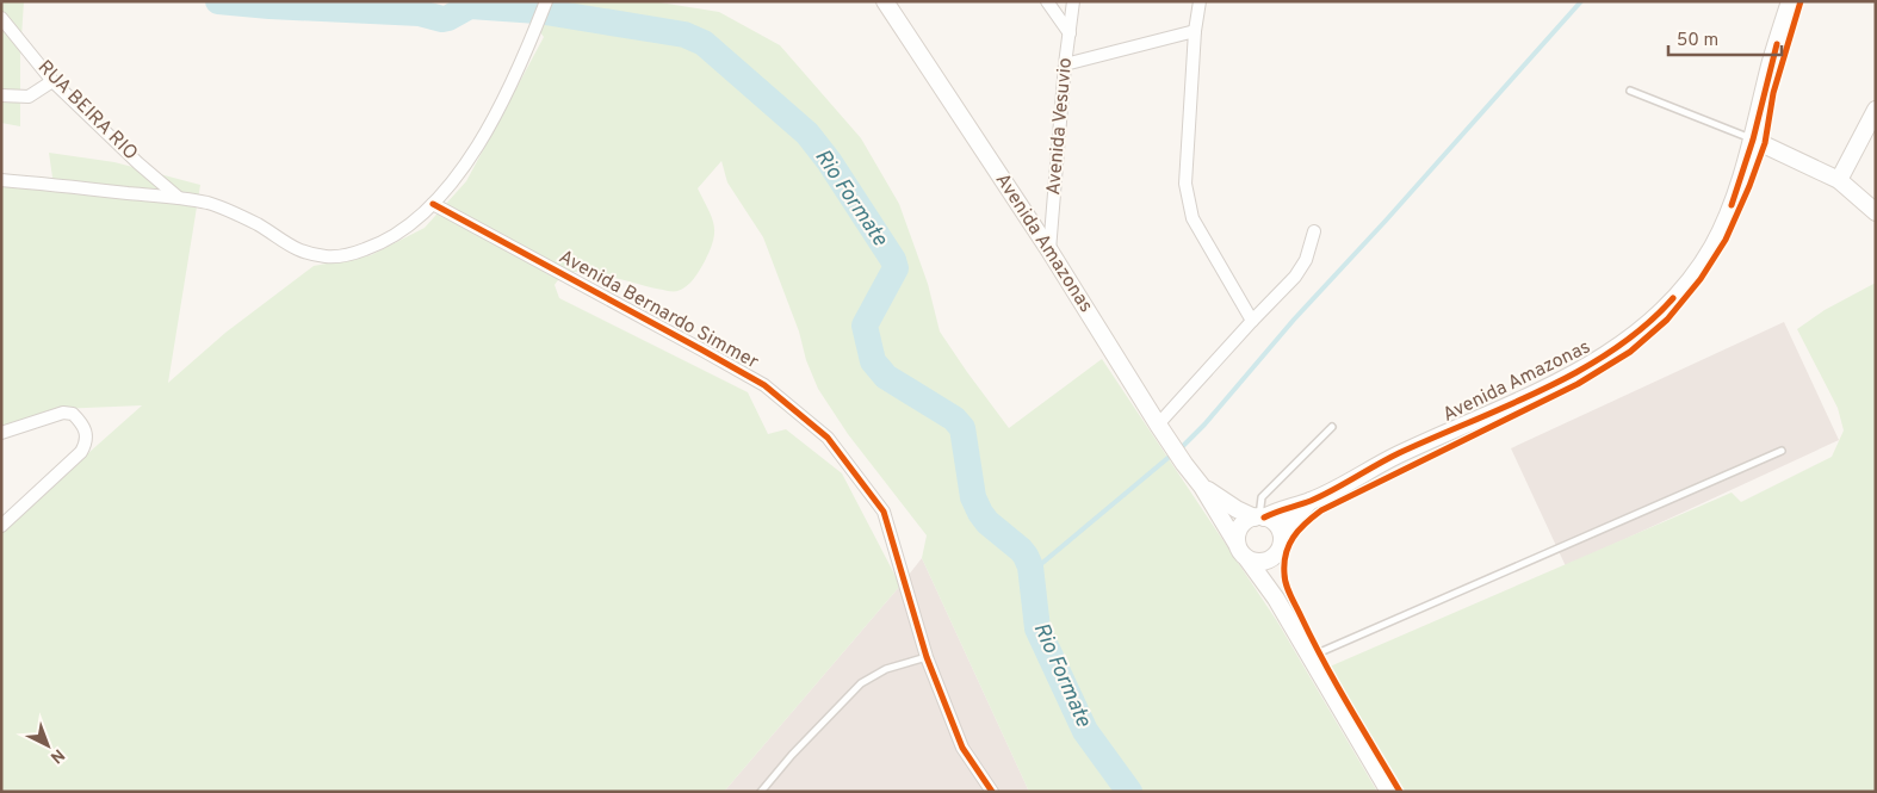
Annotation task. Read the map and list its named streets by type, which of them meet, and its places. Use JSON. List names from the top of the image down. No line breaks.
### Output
{"streets":{"street":["RUA BEIRA RIO","Avenida Vesuvio","Avenida Amazonas","Avenida Bernardo Simmer"]},"crossings":[["Avenida Vesuvio","Avenida Amazonas"]],"water":["Rio Formate"],"scale_bar":"50 m","north":"bottom right"}
